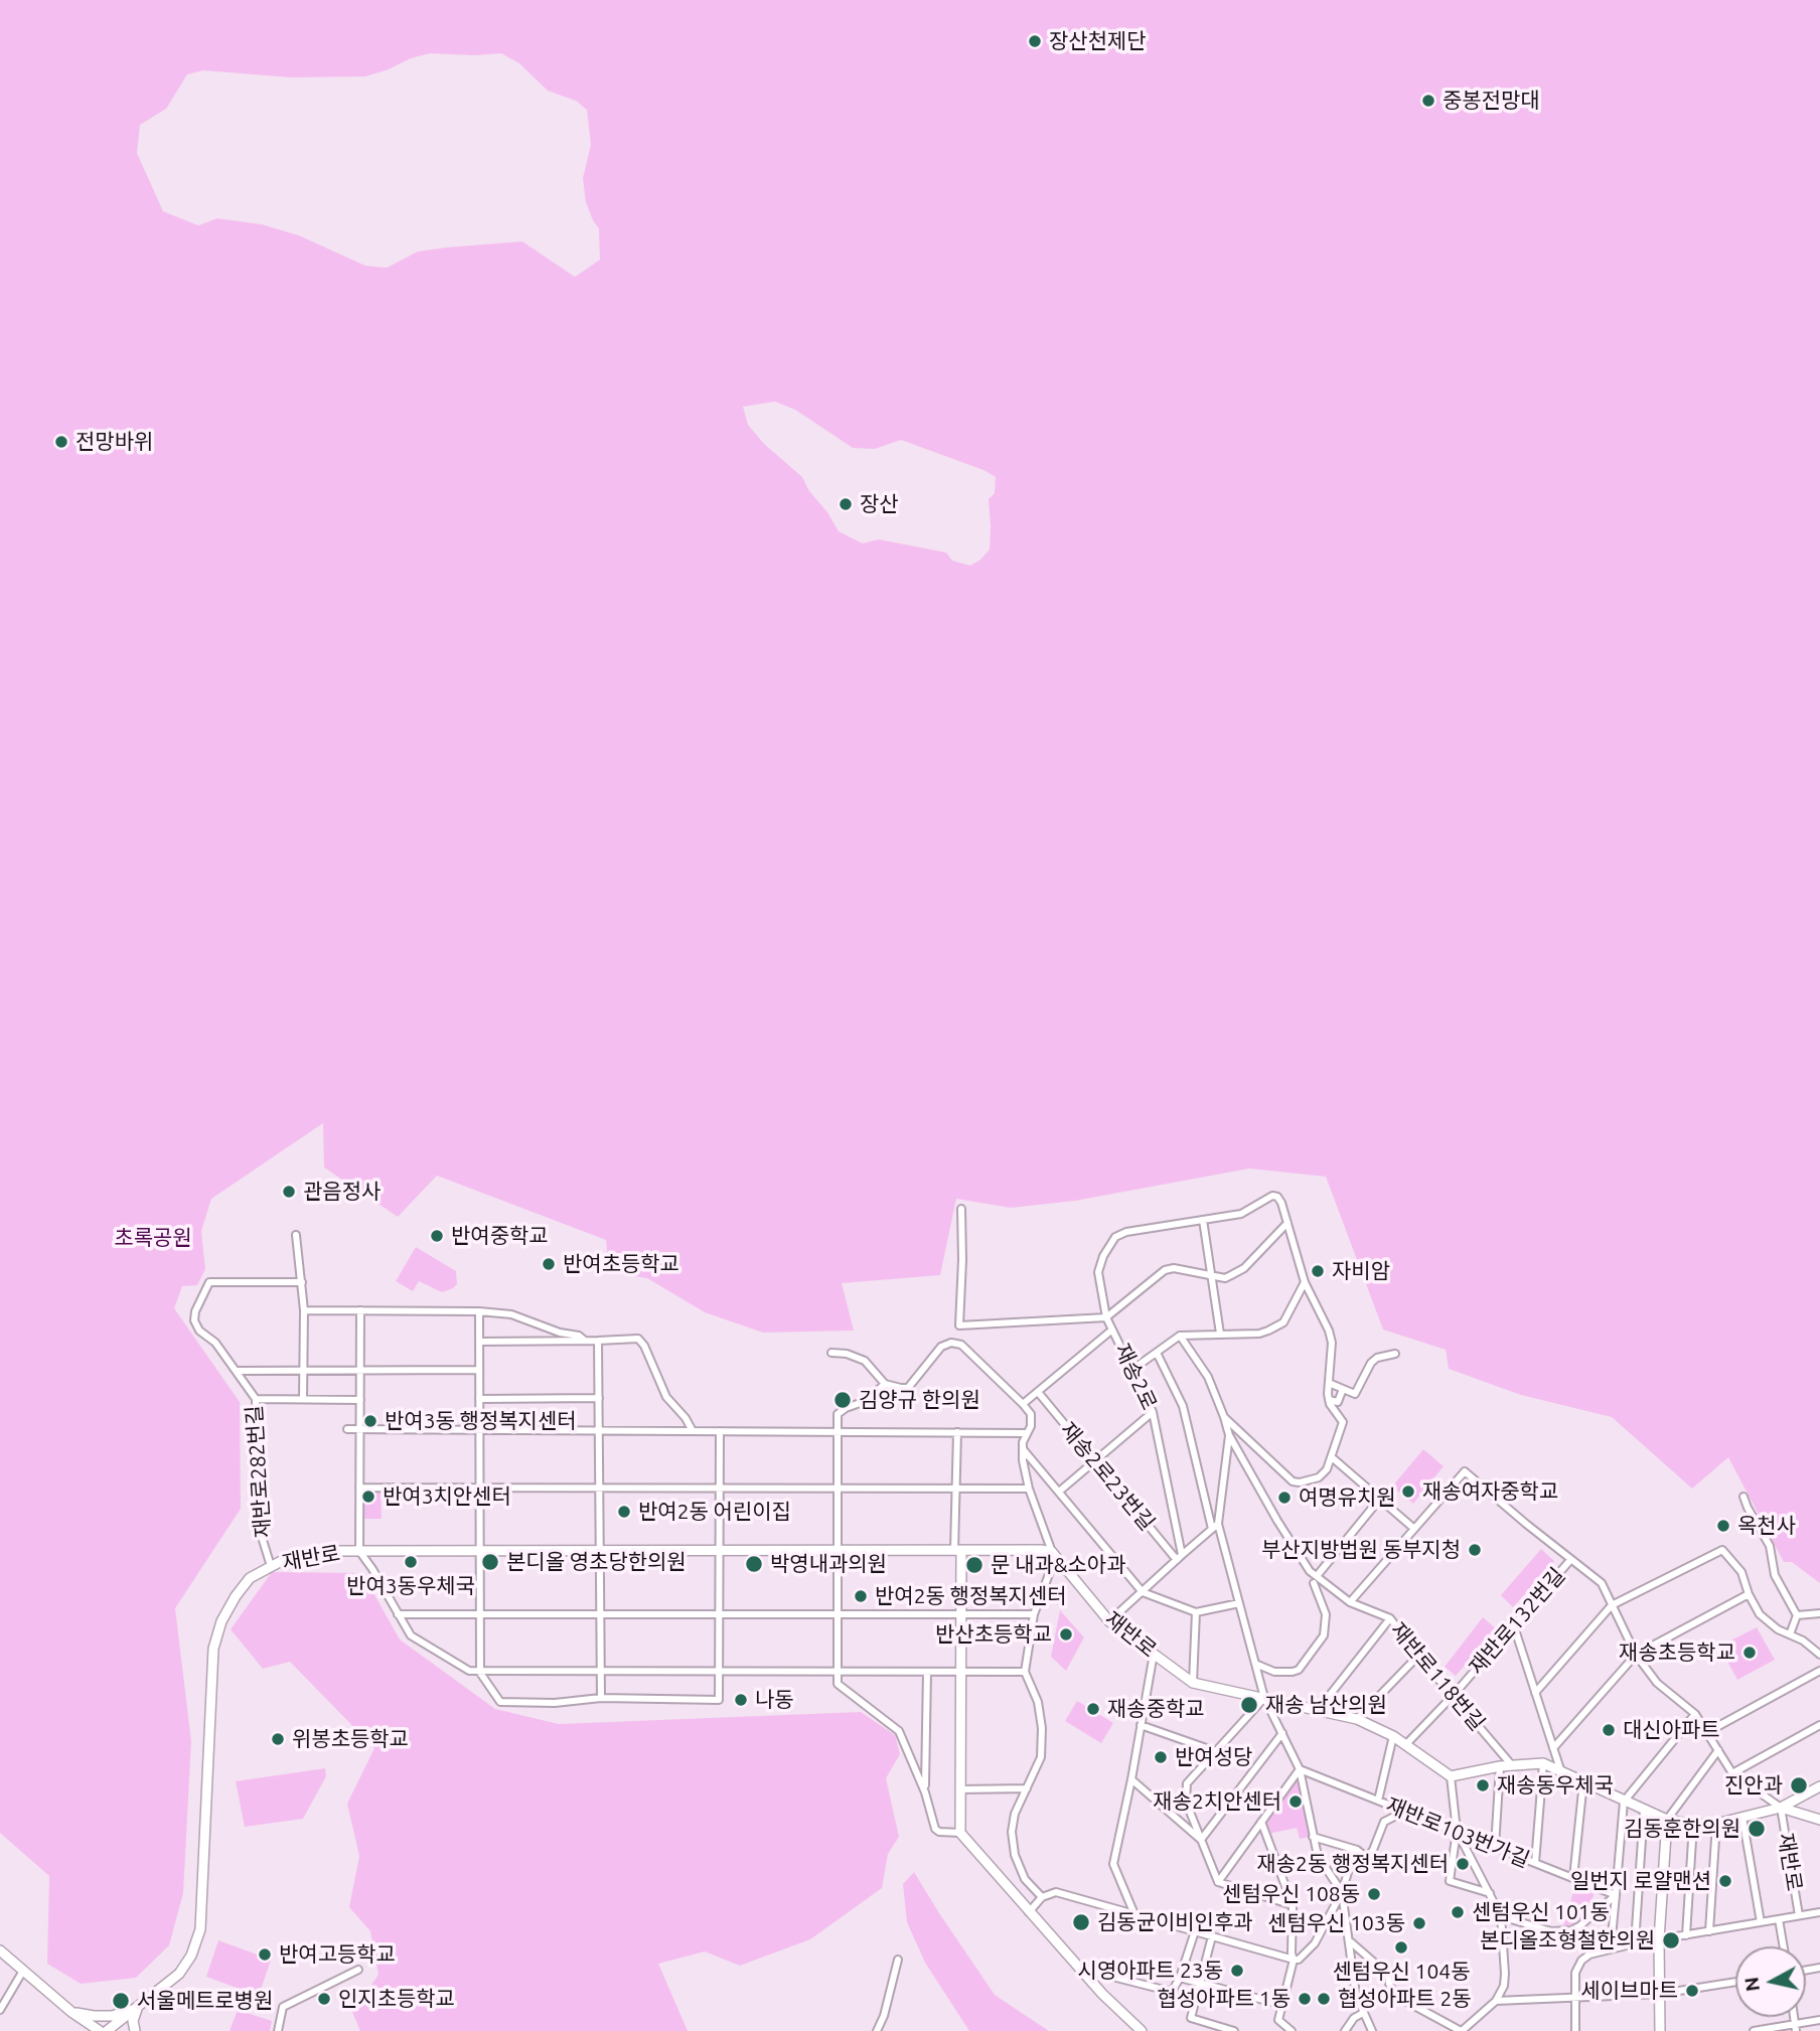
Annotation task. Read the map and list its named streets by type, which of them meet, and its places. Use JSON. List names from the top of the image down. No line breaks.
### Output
{"streets":{"main road":["재반로"],"street":["재송2로","재반로282번길","재송2로23번길","재반로132번길","재반로118번길","재반로103번가길"]},"crossings":[["재송2로","재송2로23번길"],["재반로282번길","재반로"],["재반로","재반로132번길"],["재반로","재반로118번길"],["재반로132번길","재반로118번길"]],"parks":["초록공원"],"places":["장산천제단","중봉전망대","전망바위","장산","관음정사","반여중학교","반여초등학교","자비암","김양규 한의원","반여3동 행정복지센터","재송여자중학교","반여3치안센터","여명유치원","반여2동 어린이집","옥천사","부산지방법원 동부지청","반여3동우체국","본디올 영초당한의원","박영내과의원","문 내과&소아과","반여2동 행정복지센터","반산초등학교","재송초등학교","나동","재송 남산의원","재송중학교","대신아파트","위봉초등학교","반여성당","재송동우체국","진안과","재송2치안센터","김동훈한의원","재송2동 행정복지센터","일번지 로얄맨션","센텀우신 108동","센텀우신 101동","김동균이비인후과","센텀우신 103동","본디올조형철한의원","센텀우신 104동","반여고등학교","시영아파트 23동","세이브마트","인지초등학교","협성아파트 1동","협성아파트 2동","서울메트로병원"],"north":"left"}
